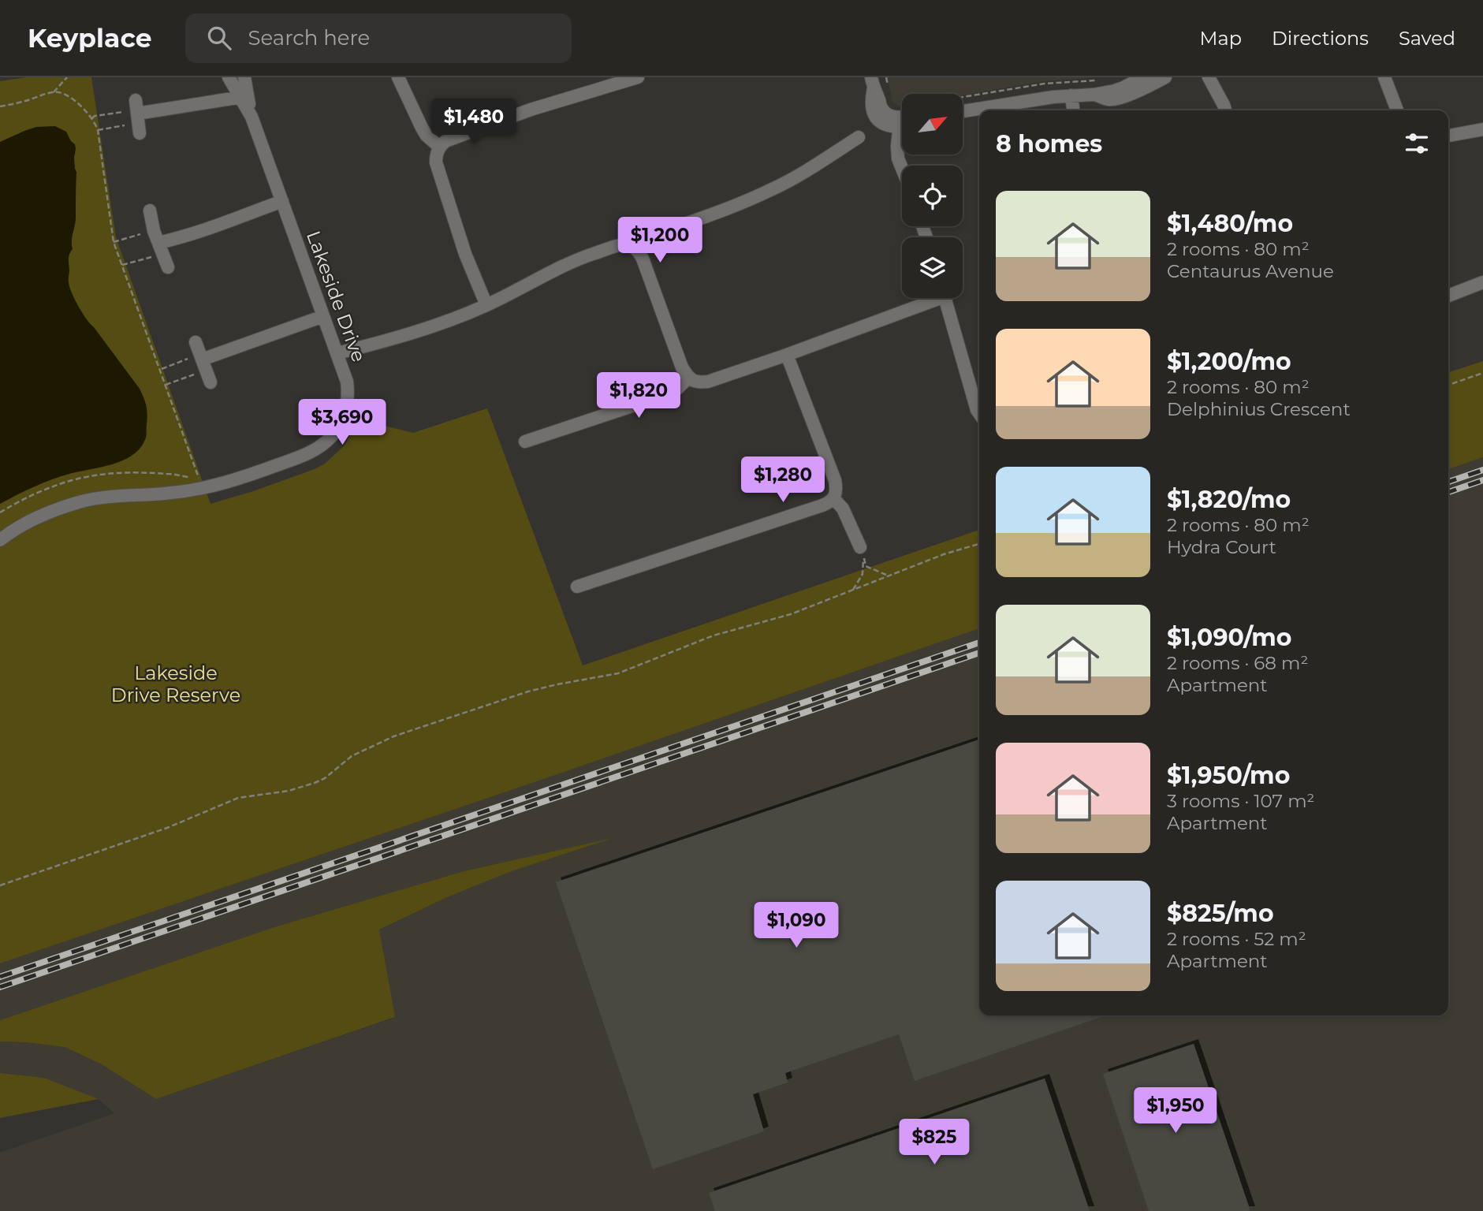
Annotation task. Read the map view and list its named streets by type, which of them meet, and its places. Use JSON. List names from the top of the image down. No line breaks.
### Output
{"streets":{"street":["Lakeside Drive"]},"parks":["Lakeside Drive Reserve"],"north":"top right","page":{"header":"Keyplace","search":"Search here","nav":["Map","Directions","Saved"],"price":["$1,480","$1,200","$1,820","$3,690","$1,280","$1,090","$1,950","$825"],"heading":"8 homes","list":[{"name":"$1,480/mo","note":"2 rooms · 80 m² · Centaurus Avenue"},{"name":"$1,200/mo","note":"2 rooms · 80 m² · Delphinius Crescent"},{"name":"$1,820/mo","note":"2 rooms · 80 m² · Hydra Court"},{"name":"$1,090/mo","note":"2 rooms · 68 m² · Apartment"},{"name":"$1,950/mo","note":"3 rooms · 107 m² · Apartment"},{"name":"$825/mo","note":"2 rooms · 52 m² · Apartment"}]}}
